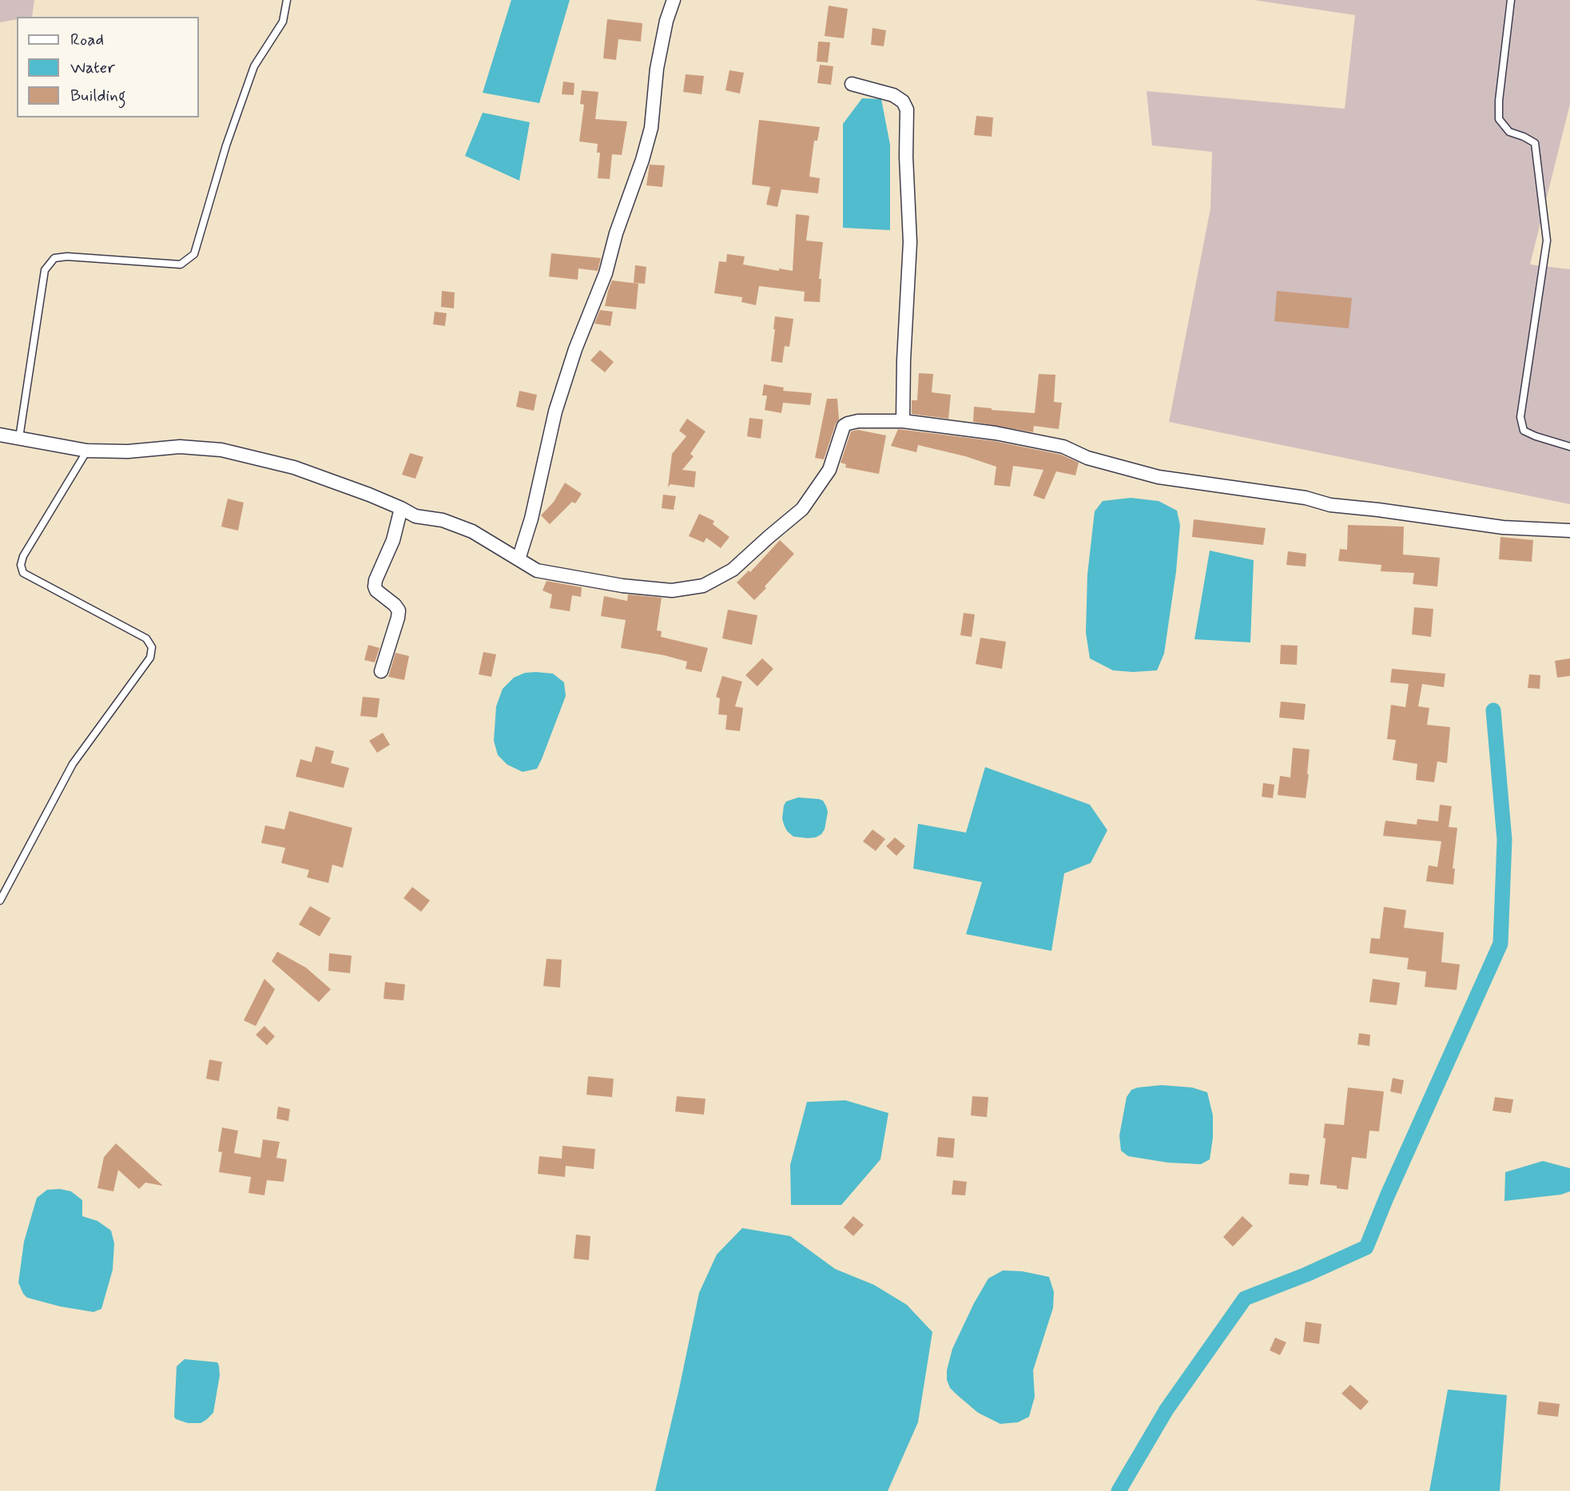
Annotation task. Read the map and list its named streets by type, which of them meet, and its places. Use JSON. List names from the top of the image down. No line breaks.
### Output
{"legend":["Road","Water","Building"]}
